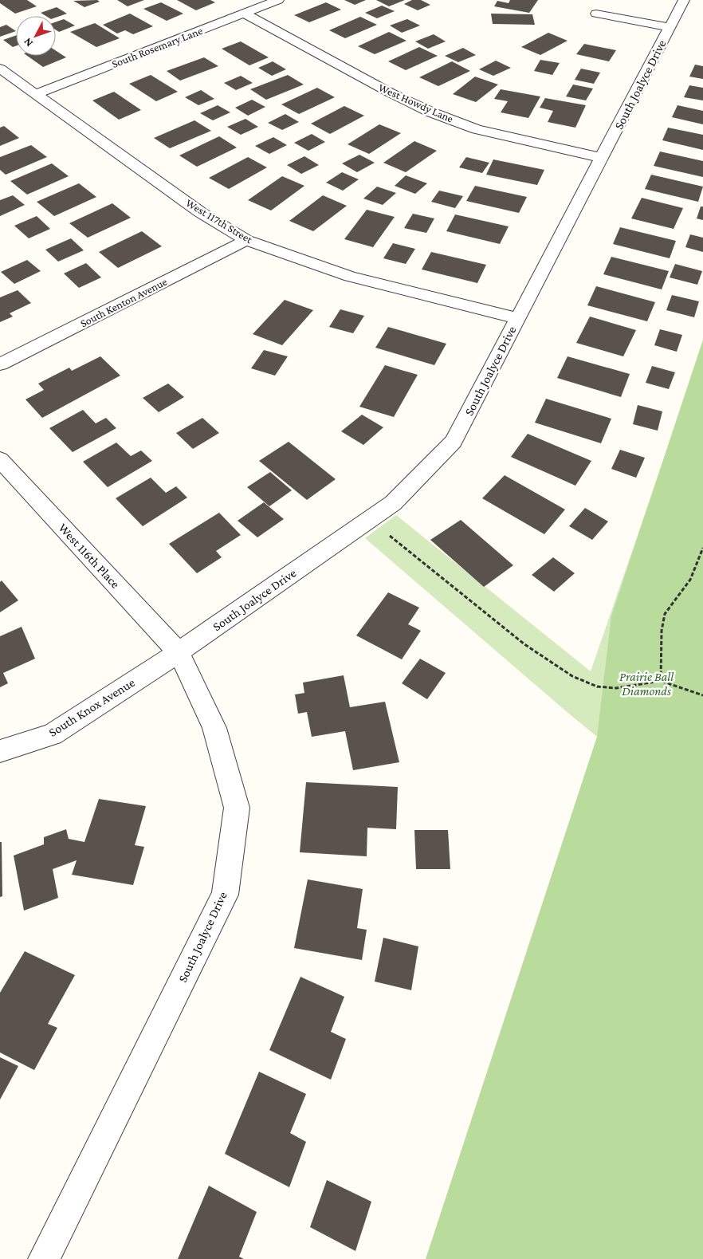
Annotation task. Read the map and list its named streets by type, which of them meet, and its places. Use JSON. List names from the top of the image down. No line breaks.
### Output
{"streets":{"street":["South Rosemary Lane","South Joalyce Drive","West Howdy Lane","West 117th Street","South Kenton Avenue","West 116th Place","South Knox Avenue"]},"crossings":[["South Rosemary Lane","West Howdy Lane"],["South Rosemary Lane","West 117th Street"],["South Joalyce Drive","West Howdy Lane"],["South Joalyce Drive","West 117th Street"],["South Joalyce Drive","West 116th Place"],["South Joalyce Drive","South Knox Avenue"],["West 117th Street","South Kenton Avenue"],["West 116th Place","South Knox Avenue"]],"parks":["Prairie Ball Diamonds"],"north":"bottom left"}
